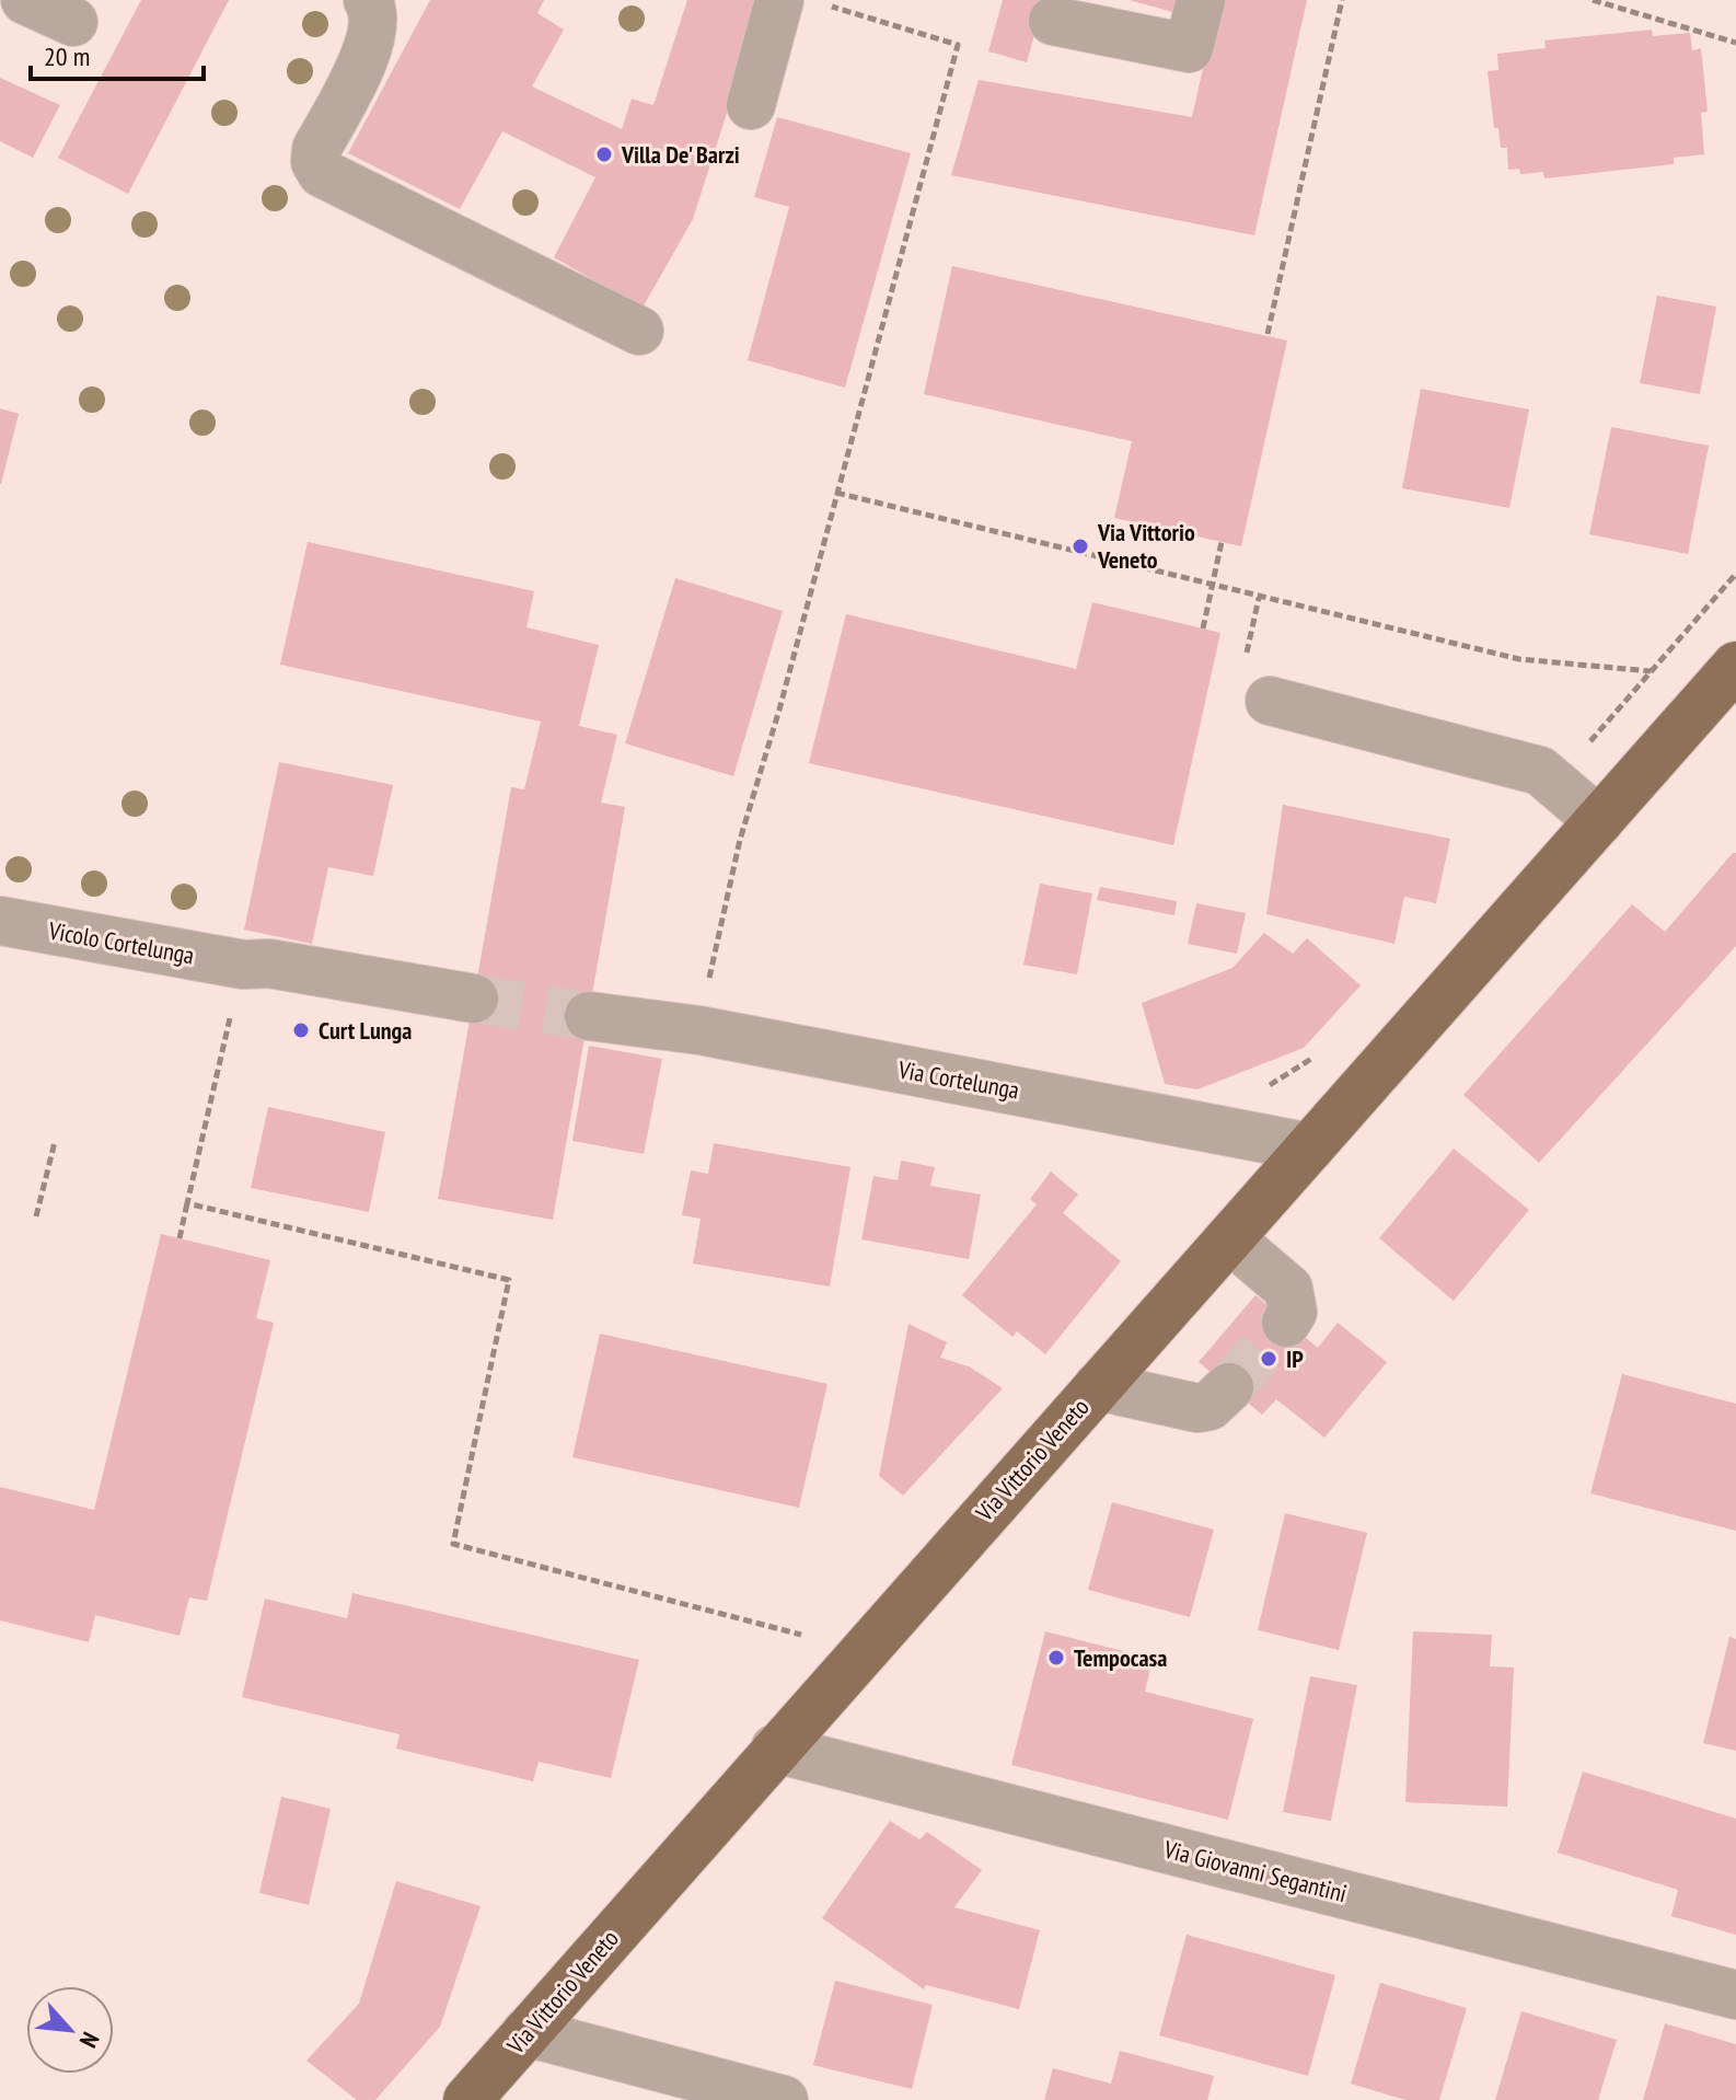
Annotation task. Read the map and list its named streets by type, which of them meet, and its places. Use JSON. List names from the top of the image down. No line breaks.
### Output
{"streets":{"main road":["Via Vittorio Veneto"],"street":["Vicolo Cortelunga","Via Cortelunga","Via Giovanni Segantini"]},"crossings":[["Via Cortelunga","Via Vittorio Veneto"],["Via Vittorio Veneto","Via Giovanni Segantini"]],"places":["Villa De' Barzi","Via Vittorio Veneto","Curt Lunga","IP","Tempocasa"],"scale_bar":"20 m","north":"bottom right"}
